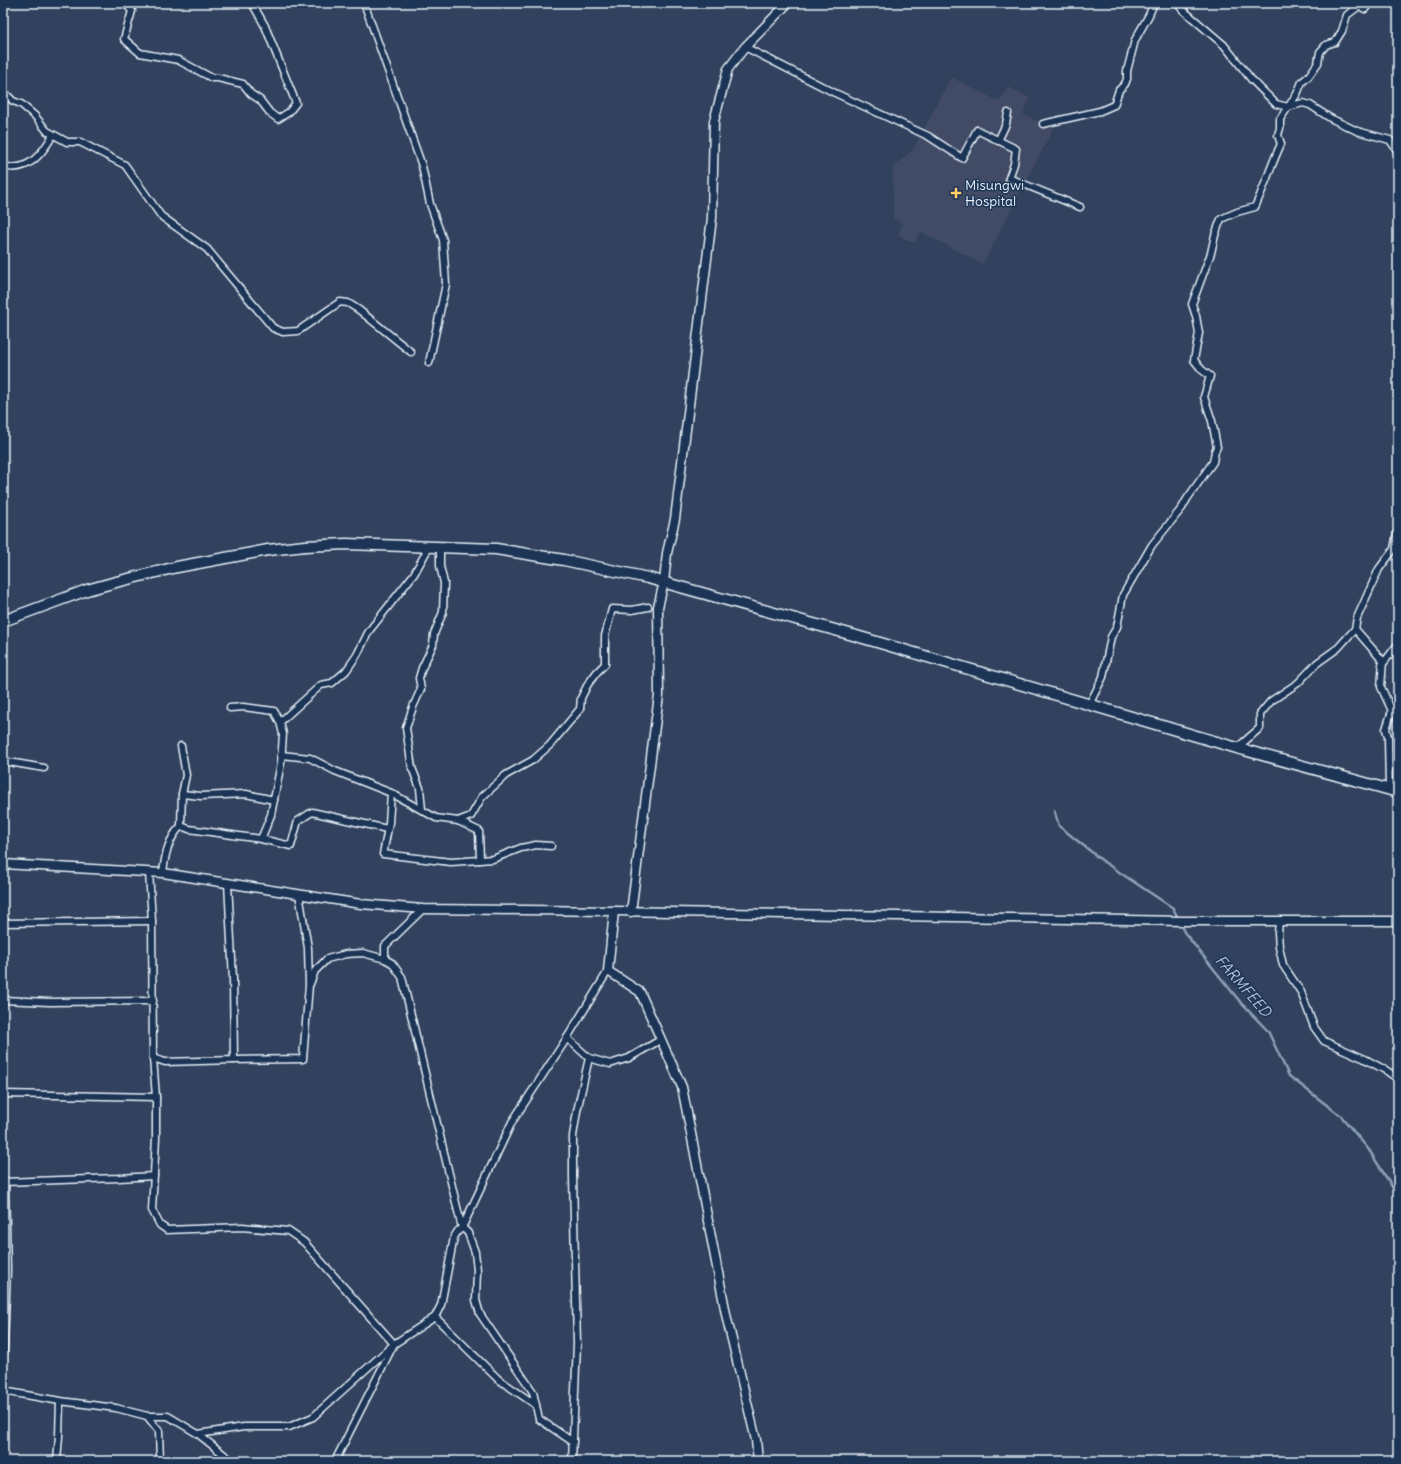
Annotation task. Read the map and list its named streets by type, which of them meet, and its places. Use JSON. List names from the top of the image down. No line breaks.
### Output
{"water":["FARMFEED"],"places":{"health":["Misungwi Hospital"]}}
